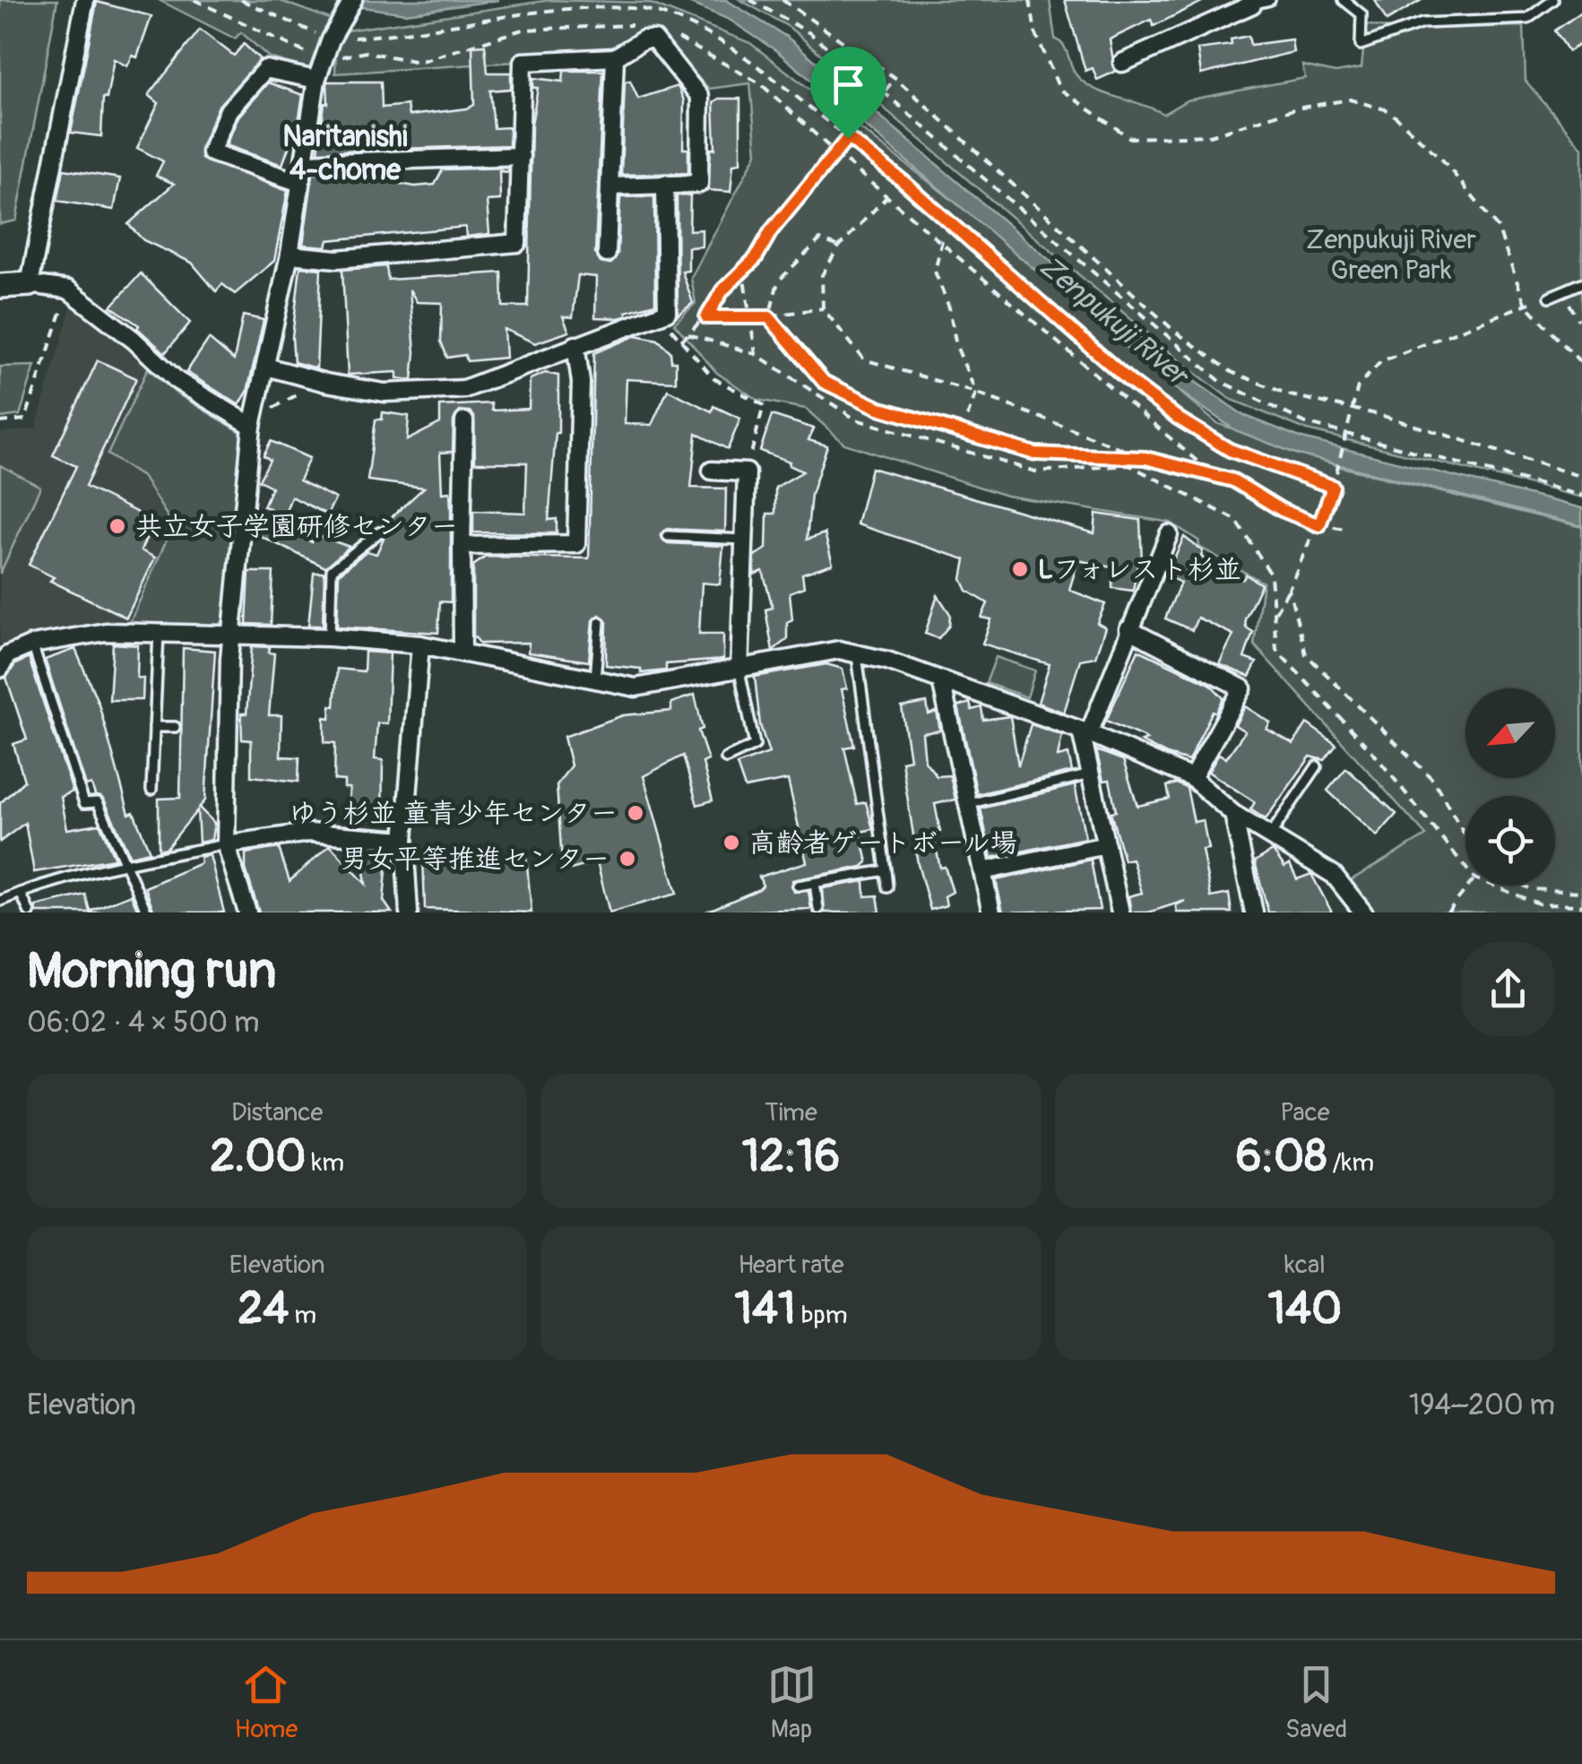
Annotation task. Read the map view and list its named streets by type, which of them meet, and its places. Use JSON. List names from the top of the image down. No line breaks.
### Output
{"districts":["Naritanishi 4-chome"],"water":["Zenpukuji River"],"parks":["Zenpukuji River Green Park"],"places":["共立女子学園研修センター","Lフォレスト杉並","ゆう杉並 童青少年センター","高齢者ゲートボール場","男女平等推進センター"],"north":"bottom left","page":{"heading":["Morning run","06:02 · 4 × 500 m"],"stats":[["Distance","2.00 km"],["Time","12:16"],["Pace","6:08 /km"],["Elevation","24 m"],["Heart rate","141 bpm"],["kcal","140"]],"chart":["Elevation","194–200 m"],"tabs":["Home","Map","Saved"]}}
